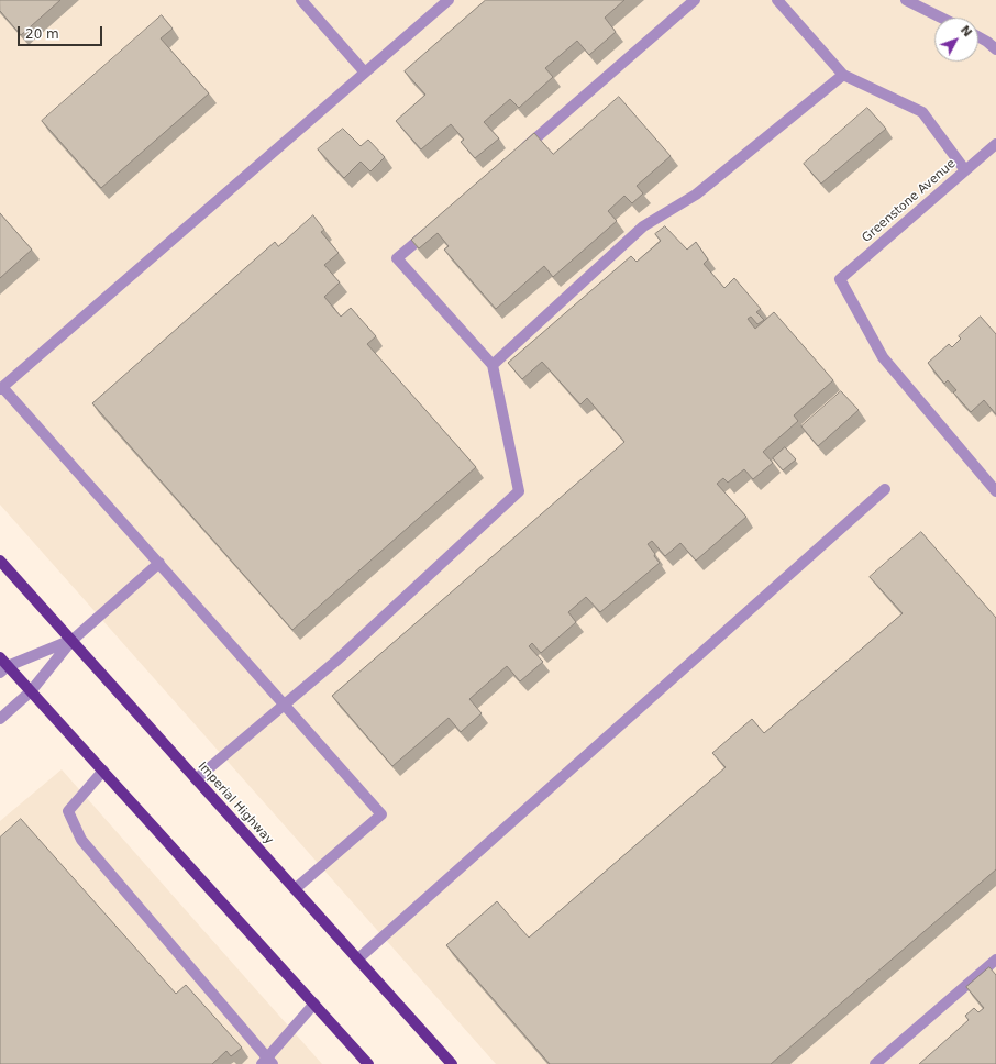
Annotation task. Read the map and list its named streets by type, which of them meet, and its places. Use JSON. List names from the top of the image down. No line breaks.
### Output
{"streets":{"main road":["Imperial Highway"],"street":["Greenstone Avenue"]},"scale_bar":"20 m","north":"top right"}
